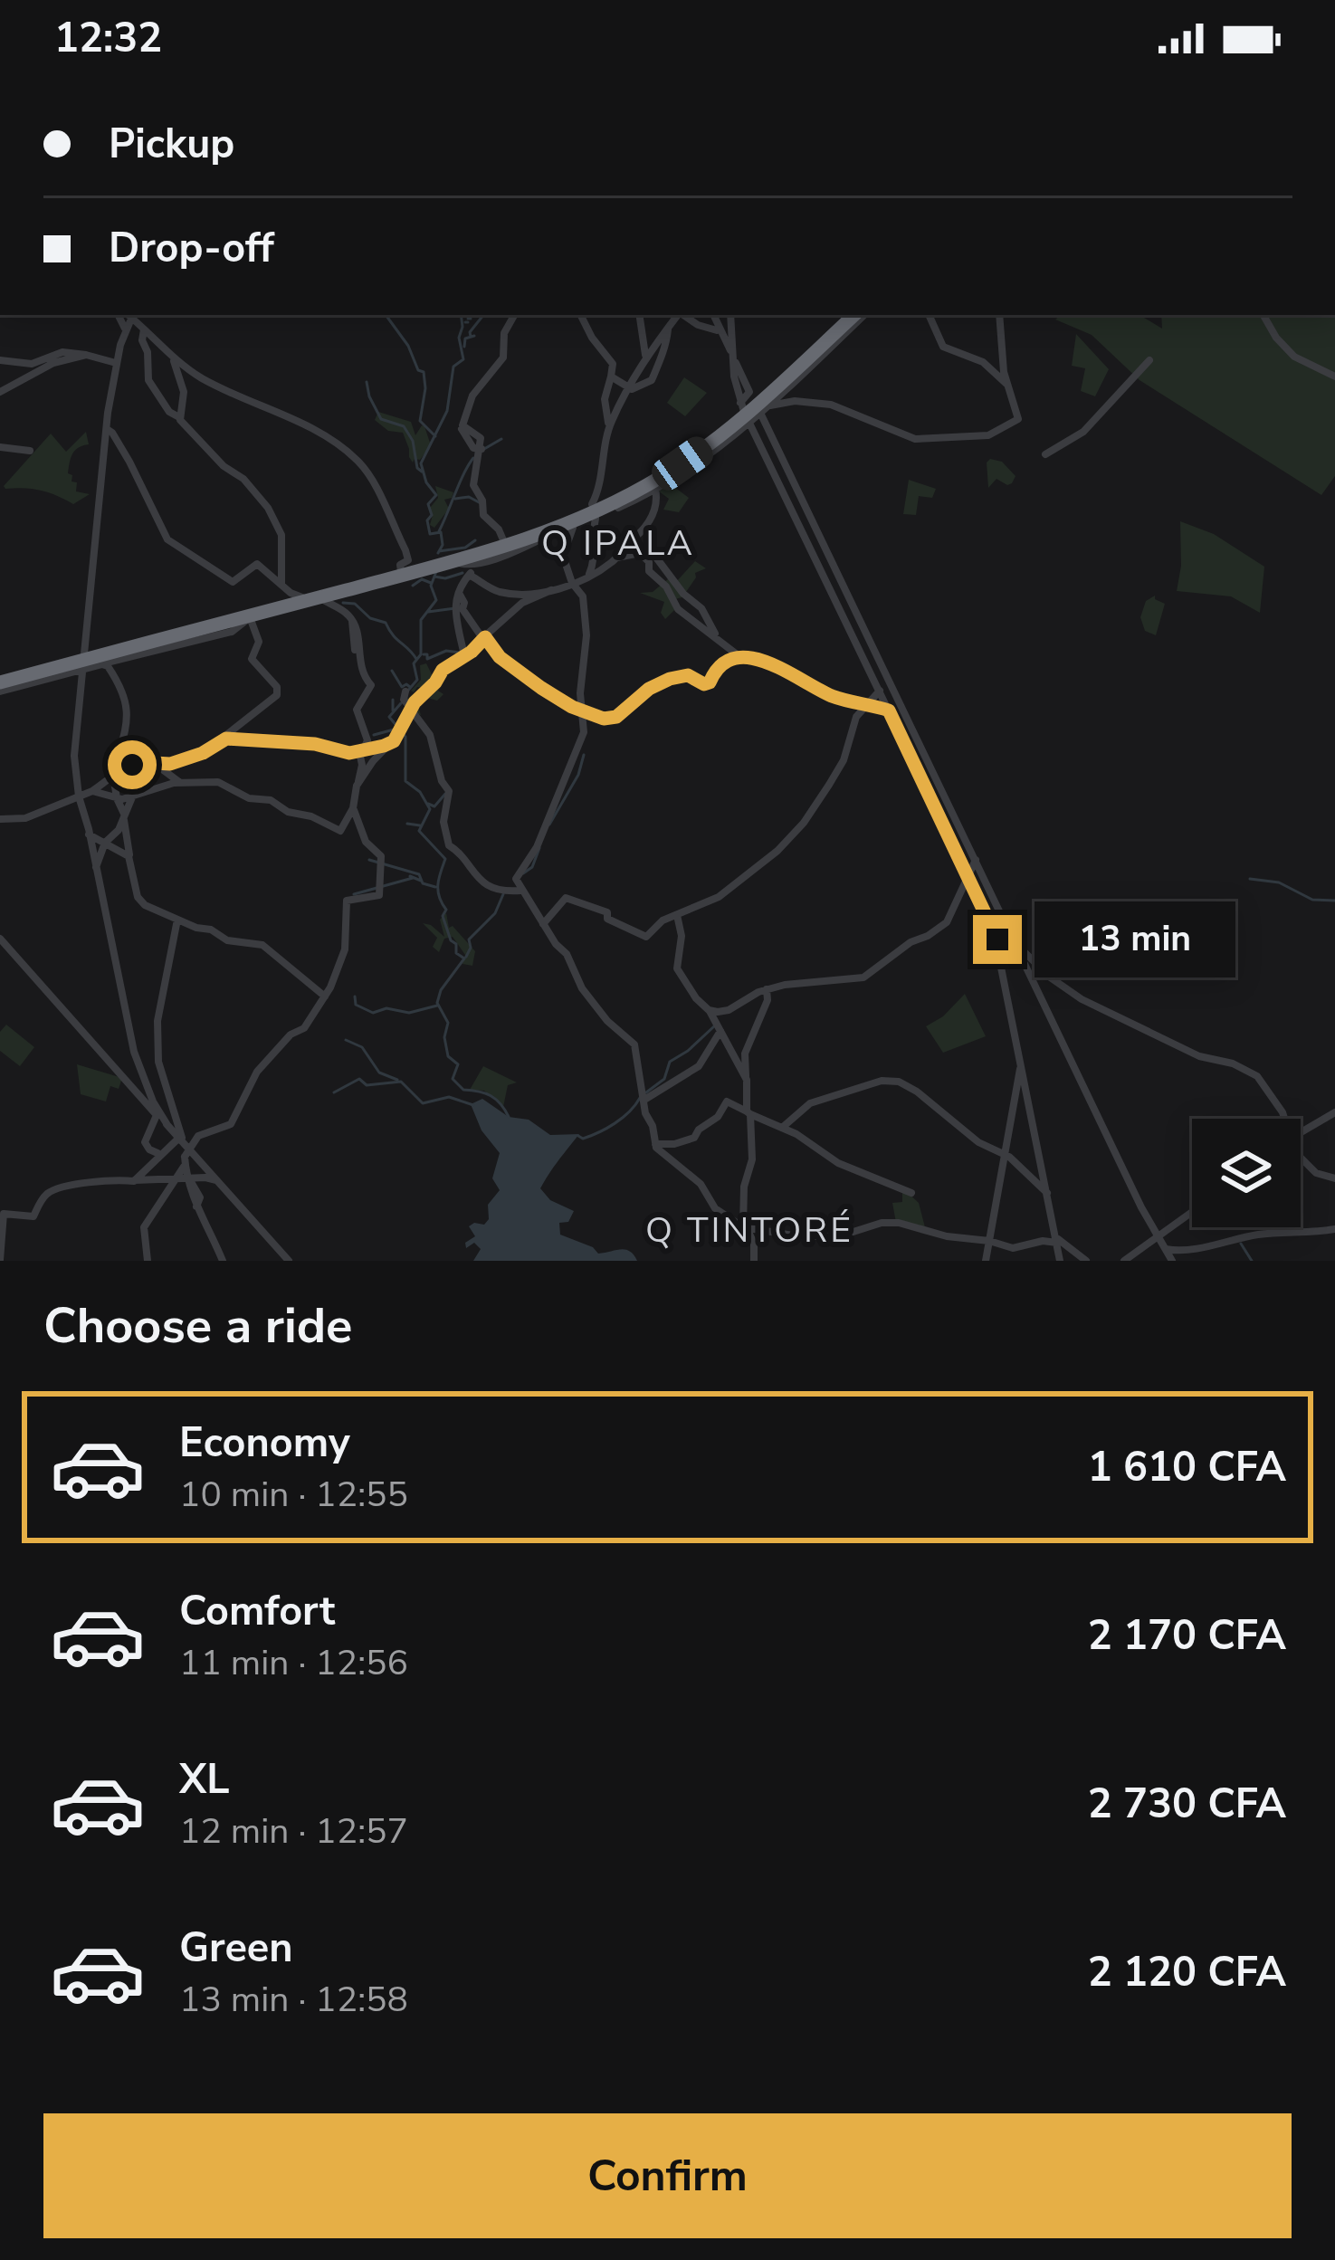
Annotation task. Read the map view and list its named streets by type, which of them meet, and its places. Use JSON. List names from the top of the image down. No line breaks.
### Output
{"districts":["Q IPALA","Q TINTORÉ"],"page":{"status":"12:32","banner":["Pickup","Drop-off"],"bubble":"13 min","heading":"Choose a ride","list":[{"name":"Economy","note":"10 min · 12:55","value":"1 610 CFA"},{"name":"Comfort","note":"11 min · 12:56","value":"2 170 CFA"},{"name":"XL","note":"12 min · 12:57","value":"2 730 CFA"},{"name":"Green","note":"13 min · 12:58","value":"2 120 CFA"}],"buttons":"Confirm"}}
